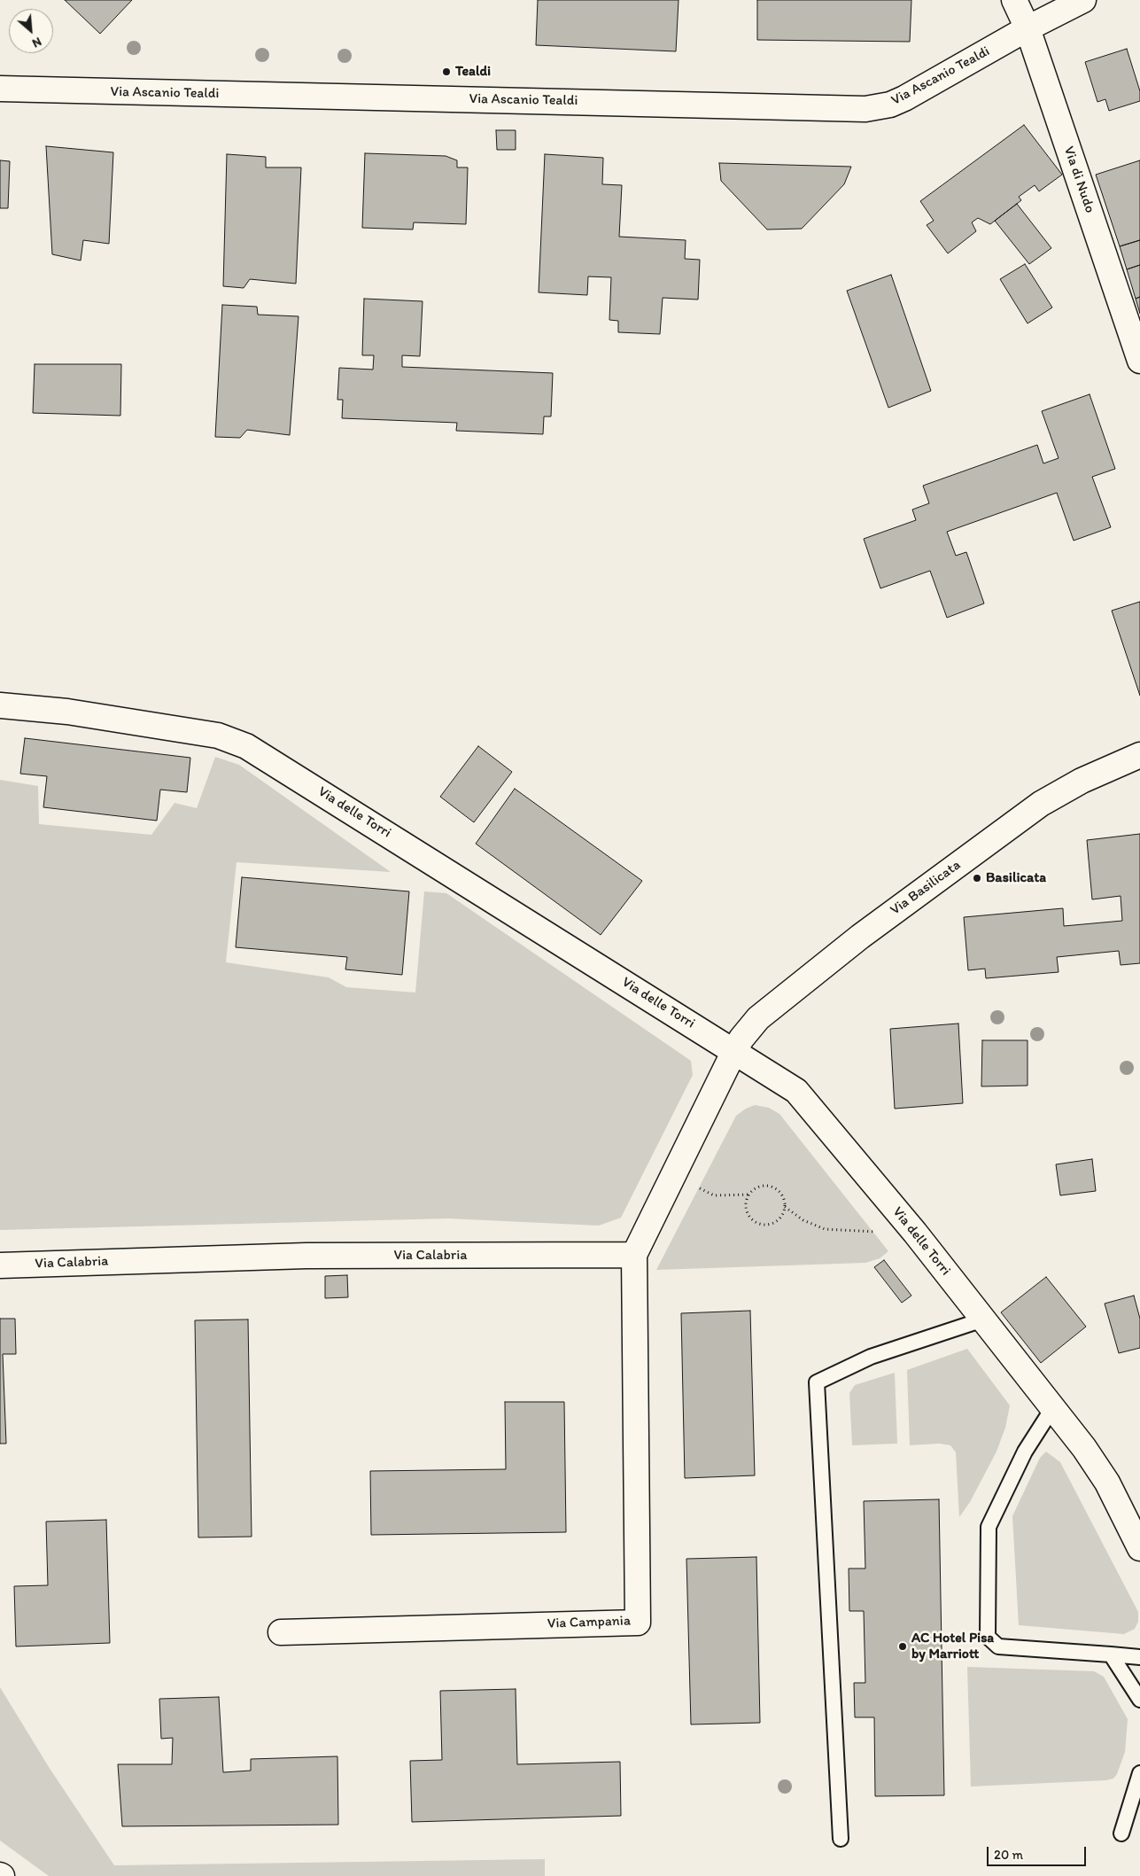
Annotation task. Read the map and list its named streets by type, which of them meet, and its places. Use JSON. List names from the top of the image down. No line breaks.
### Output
{"streets":{"street":["Via Ascanio Tealdi","Via di Nudo","Via delle Torri","Via Basilicata","Via Calabria","Via Campania"]},"crossings":[["Via Ascanio Tealdi","Via di Nudo"],["Via delle Torri","Via Basilicata"],["Via Calabria","Via Campania"]],"places":["Tealdi","Basilicata","AC Hotel Pisa by Marriott"],"scale_bar":"20 m","north":"bottom right"}
